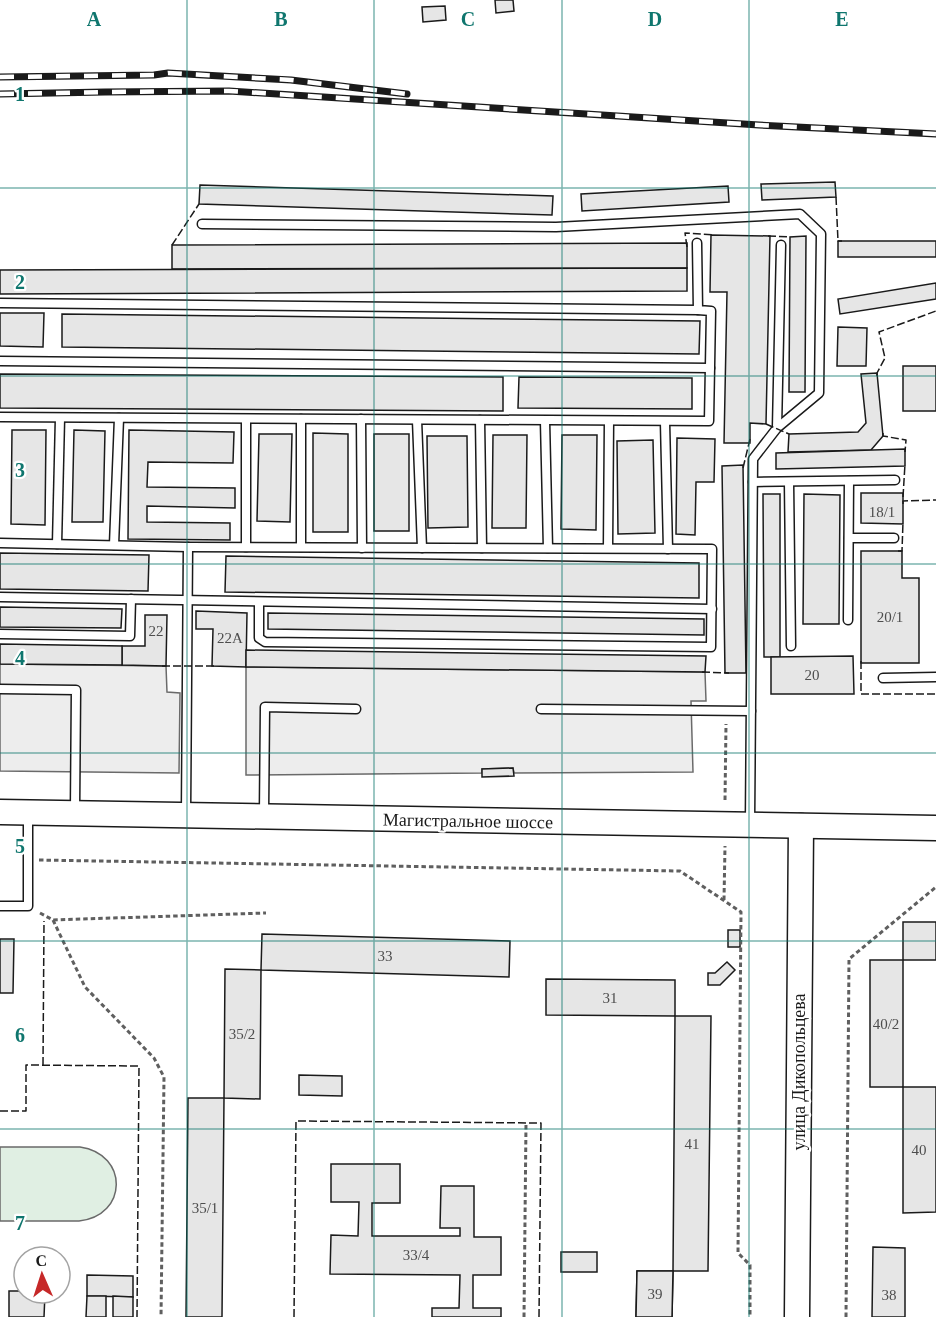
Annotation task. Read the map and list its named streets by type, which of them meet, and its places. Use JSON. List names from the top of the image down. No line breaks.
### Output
{"streets":{"main road":["Магистральное шоссе","улица Дикопольцева"]},"crossings":[["Магистральное шоссе","улица Дикопольцева"]],"house_numbers":["18/1","20/1","22","22А","20","33","31","40/2","35/2","41","40","35/1","33/4","39","38"],"north":"top","grid":{"columns":["A","B","C","D","E"],"rows":["1","2","3","4","5","6","7"]}}
